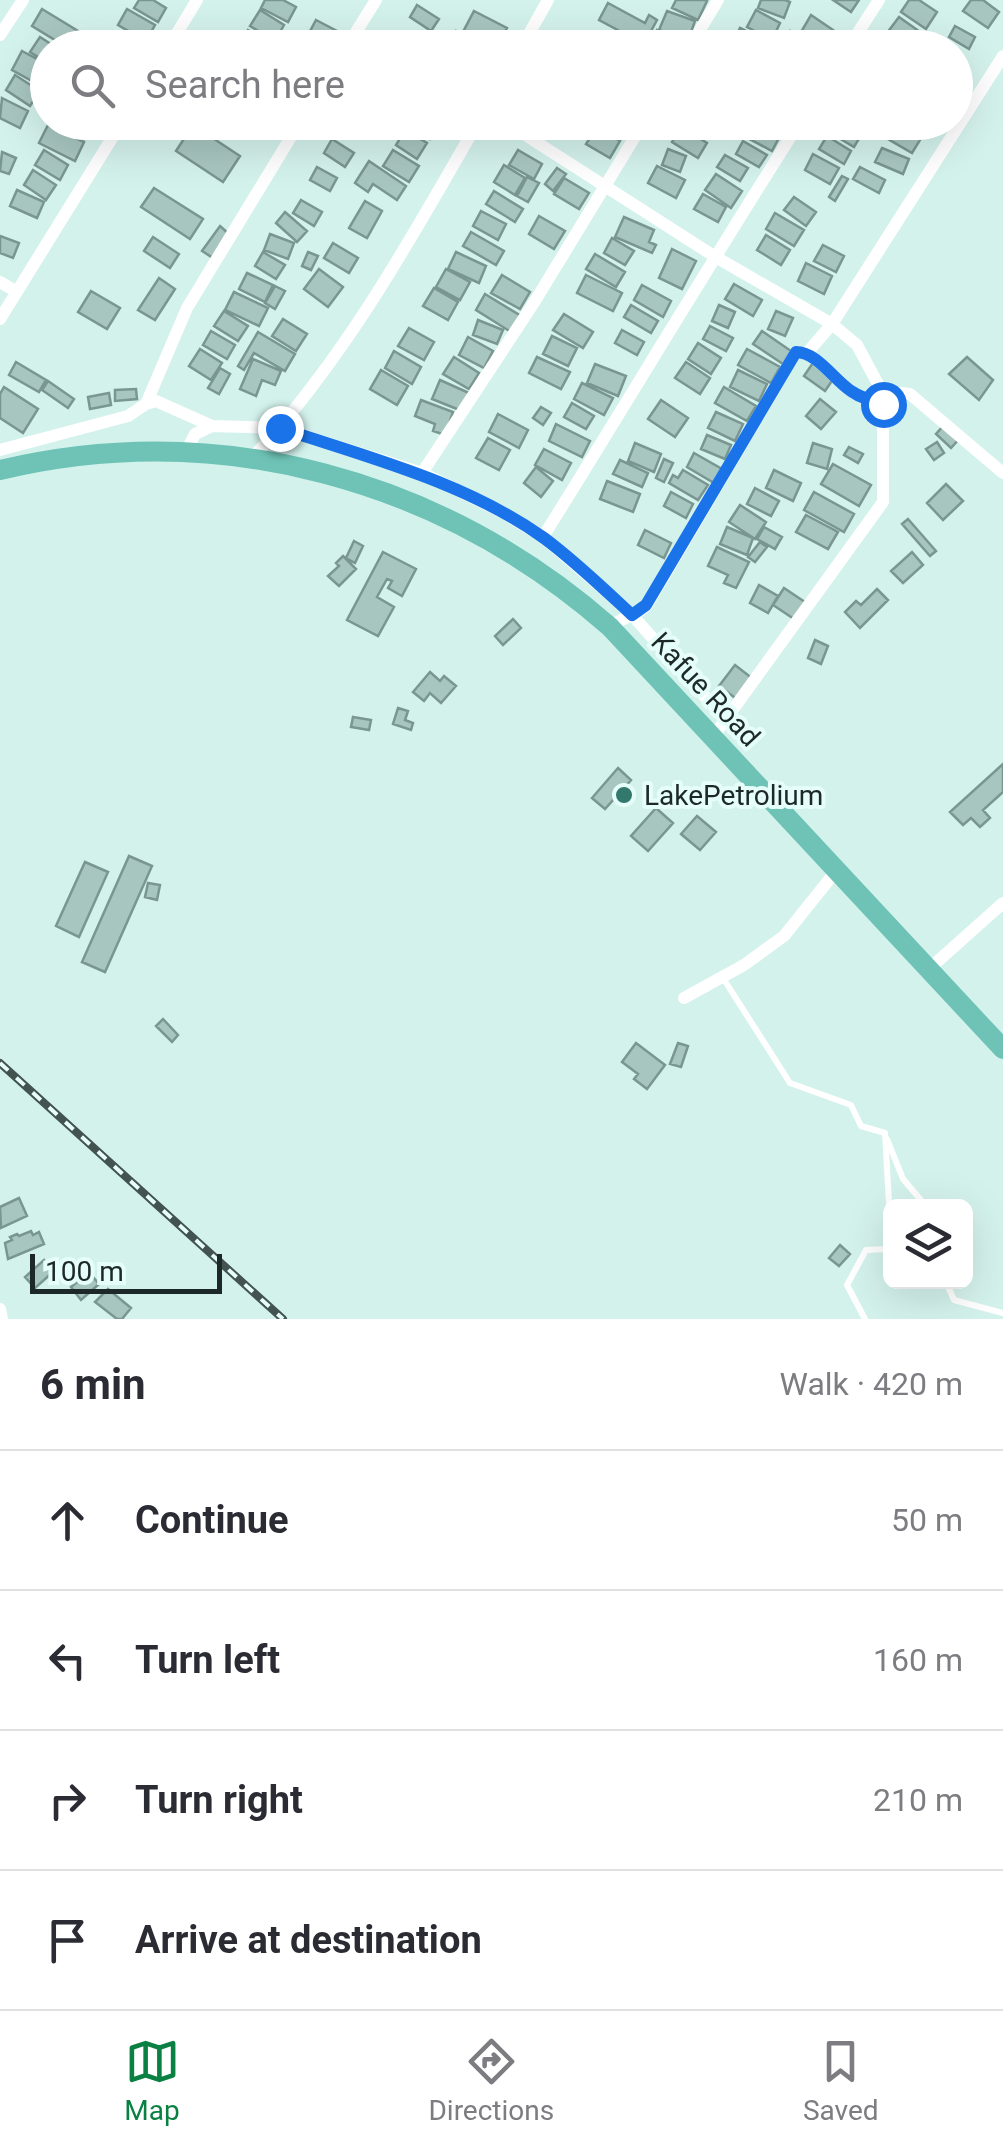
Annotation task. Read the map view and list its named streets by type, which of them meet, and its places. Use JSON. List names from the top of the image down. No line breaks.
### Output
{"streets":{"highway":["Kafue Road"]},"places":["LakePetrolium"],"scale_bar":"100 m","page":{"search":"Search here","scale":"100 m","heading":["6 min","Walk · 420 m"],"list":[["Continue","50 m"],["Turn left","160 m"],["Turn right","210 m"],"Arrive at destination"],"nav":["Map","Directions","Saved"]}}
